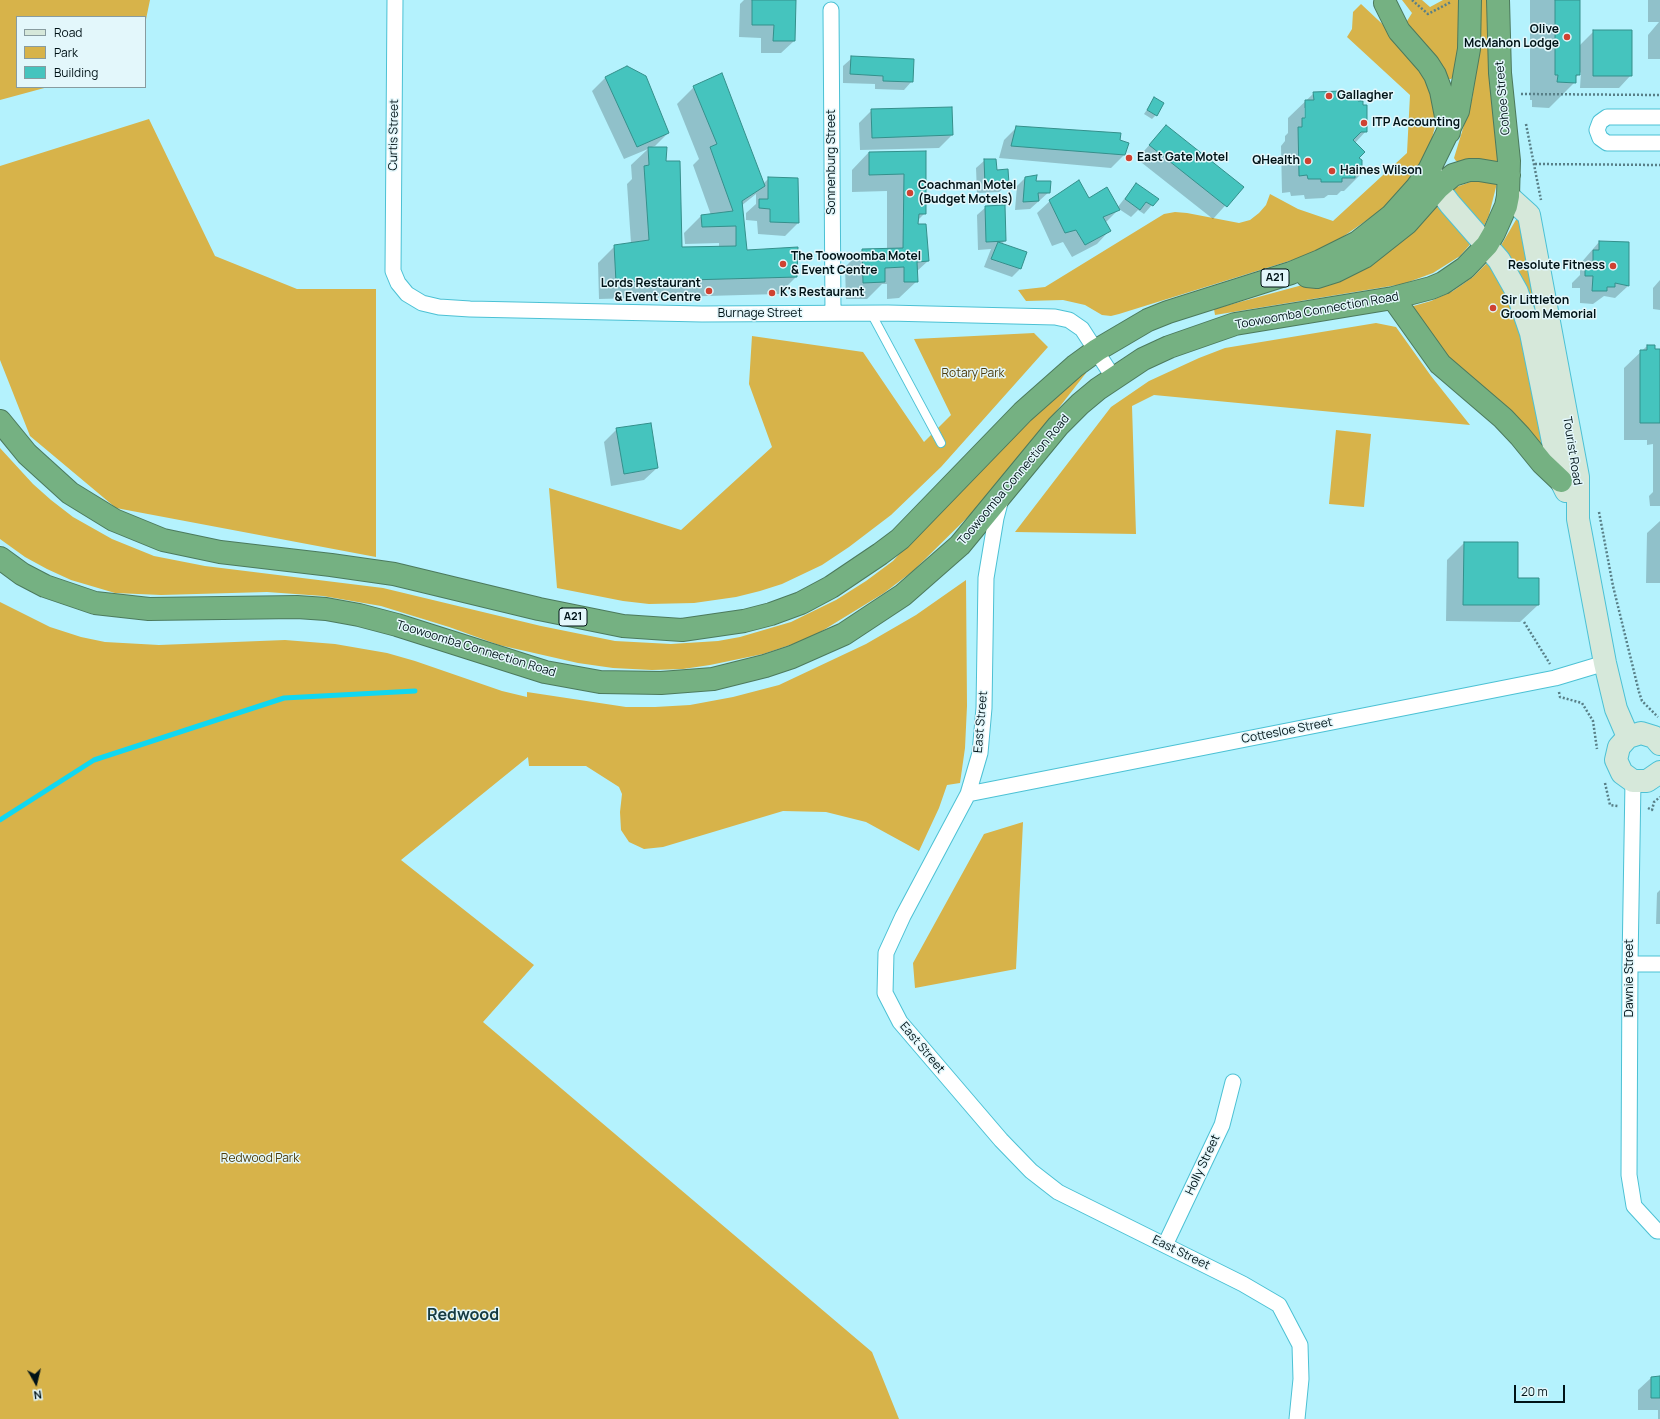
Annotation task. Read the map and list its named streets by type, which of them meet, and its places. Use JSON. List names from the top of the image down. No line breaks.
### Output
{"streets":{"highway":["Cohoe Street","A21","Toowoomba Connection Road"],"street":["Curtis Street","Sonnenburg Street","Burnage Street","Tourist Road","East Street","Cottesloe Street","Dawnie Street","Holly Street"]},"crossings":[["Cohoe Street","Toowoomba Connection Road"],["Cohoe Street","Tourist Road"],["Curtis Street","Burnage Street"],["Sonnenburg Street","Burnage Street"],["A21","Burnage Street"],["A21","Tourist Road"],["Toowoomba Connection Road","Burnage Street"],["Toowoomba Connection Road","Tourist Road"],["Toowoomba Connection Road","East Street"],["Tourist Road","Cottesloe Street"],["East Street","Cottesloe Street"],["East Street","Holly Street"]],"districts":["Redwood"],"parks":["Rotary Park","Redwood Park"],"places":["Olive McMahon Lodge","Gallagher","ITP Accounting","East Gate Motel","QHealth","Haines Wilson","Coachman Motel (Budget Motels)","The Toowoomba Motel & Event Centre","Resolute Fitness","Lords Restaurant & Event Centre","K's Restaurant","Sir Littleton Groom Memorial"],"legend":["Road","Park","Building"],"scale_bar":"20 m","north":"bottom"}
